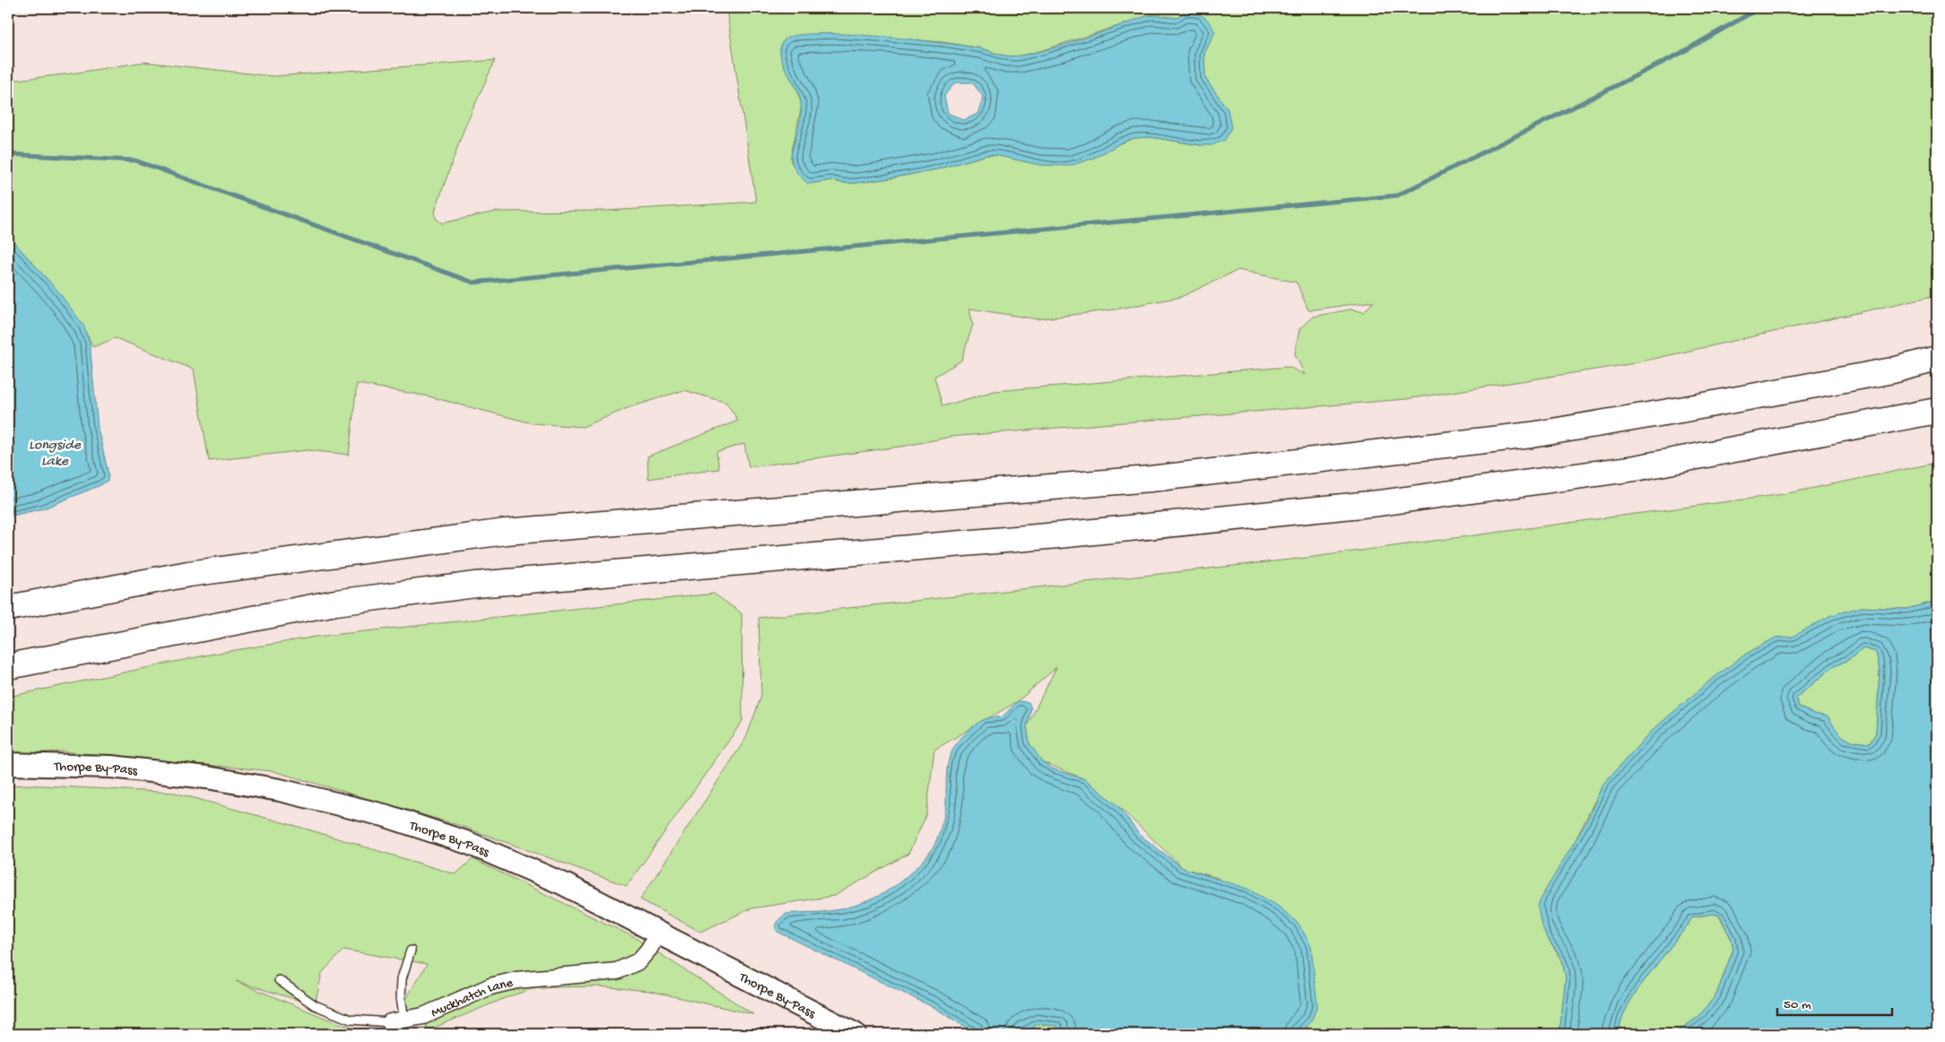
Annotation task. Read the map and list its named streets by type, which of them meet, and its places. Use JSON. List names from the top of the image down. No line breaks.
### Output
{"streets":{"main road":["Thorpe By-Pass"],"street":["Muckhatch Lane"]},"crossings":[["Thorpe By-Pass","Muckhatch Lane"]],"water":["Longside Lake"],"scale_bar":"50 m"}
